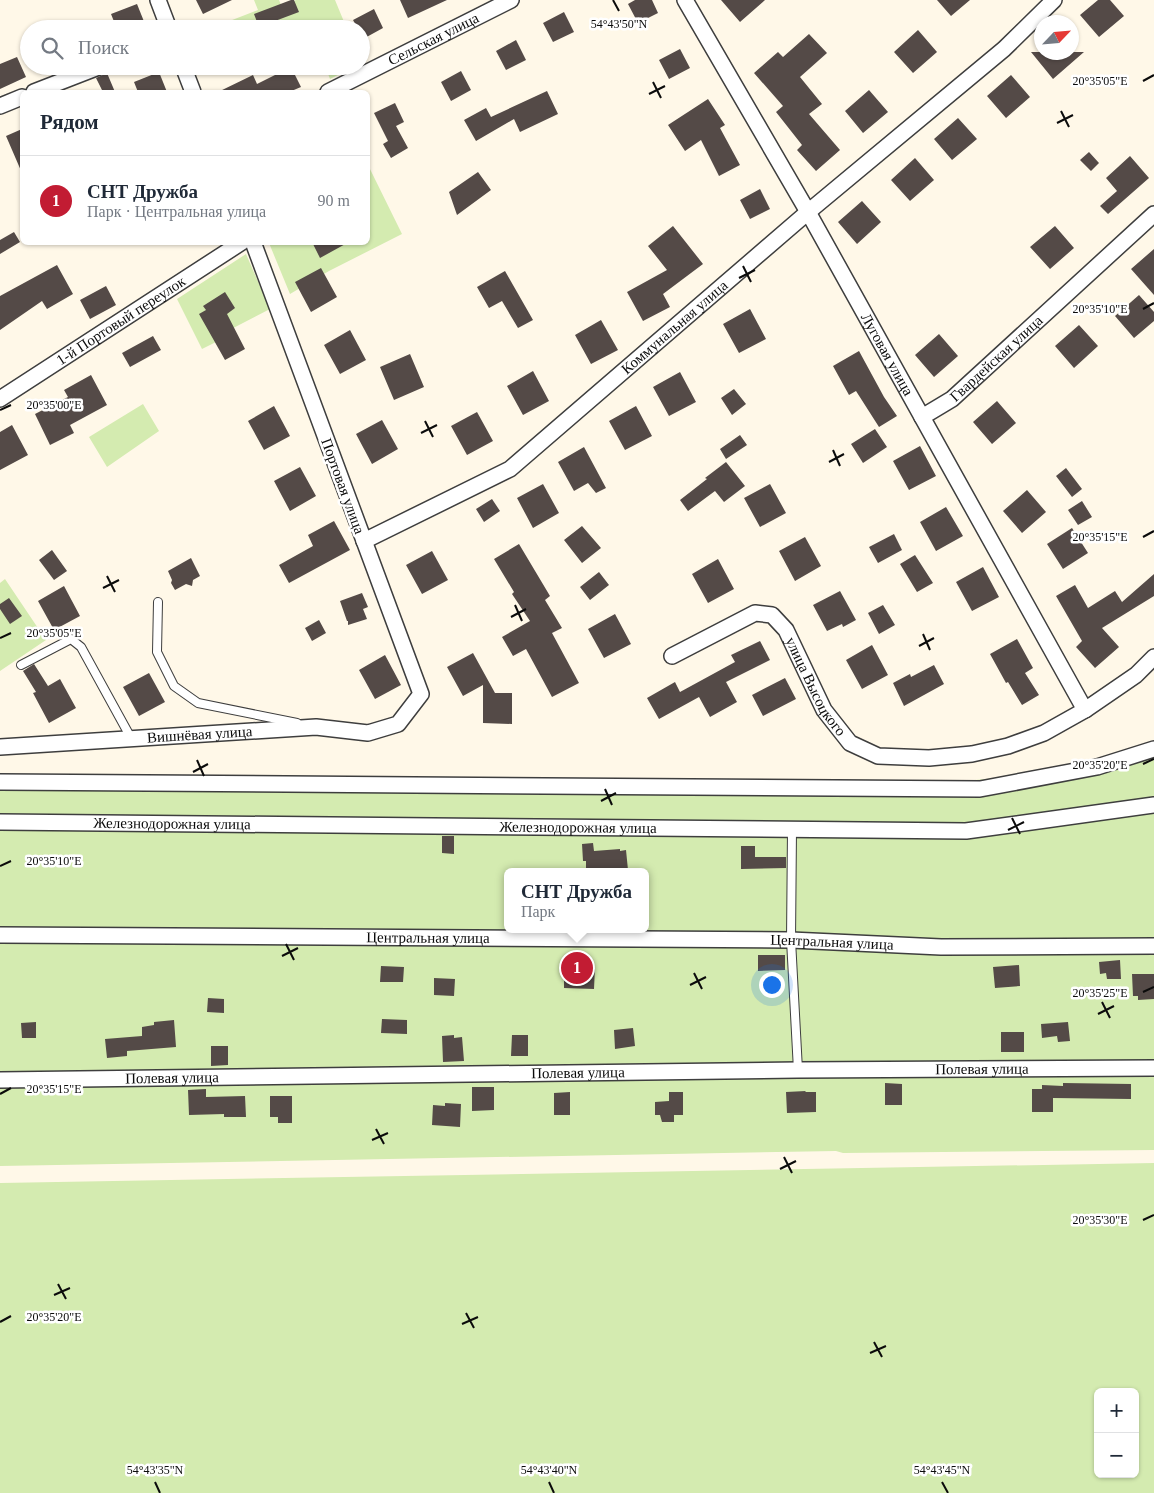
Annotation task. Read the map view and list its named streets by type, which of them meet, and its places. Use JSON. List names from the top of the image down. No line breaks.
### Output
{"streets":{"street":["Сельская улица","1-й Портовый переулок","Коммунальная улица","Луговая улица","Гвардейская улица","Портовая улица","улица Высоцкого","Вишнёвая улица","Железнодорожная улица","Центральная улица","Полевая улица"]},"crossings":[["Коммунальная улица","Луговая улица"],["Коммунальная улица","Портовая улица"],["Луговая улица","Гвардейская улица"],["Луговая улица","улица Высоцкого"],["Портовая улица","Вишнёвая улица"]],"north":"top right","page":{"search":"Поиск","heading":"Рядом","list":[{"mark":"1","name":"СНТ Дружба","note":"Парк · Центральная улица","value":"90 m"}],"popup":["СНТ Дружба","Парк"],"pins":"1","map_buttons":["+","−"]},"coordinates":["54°43'50\"N","20°35'05\"E","20°35'10\"E","20°35'00\"E","20°35'15\"E","20°35'20\"E","20°35'25\"E","20°35'30\"E","54°43'35\"N","54°43'40\"N","54°43'45\"N"]}
